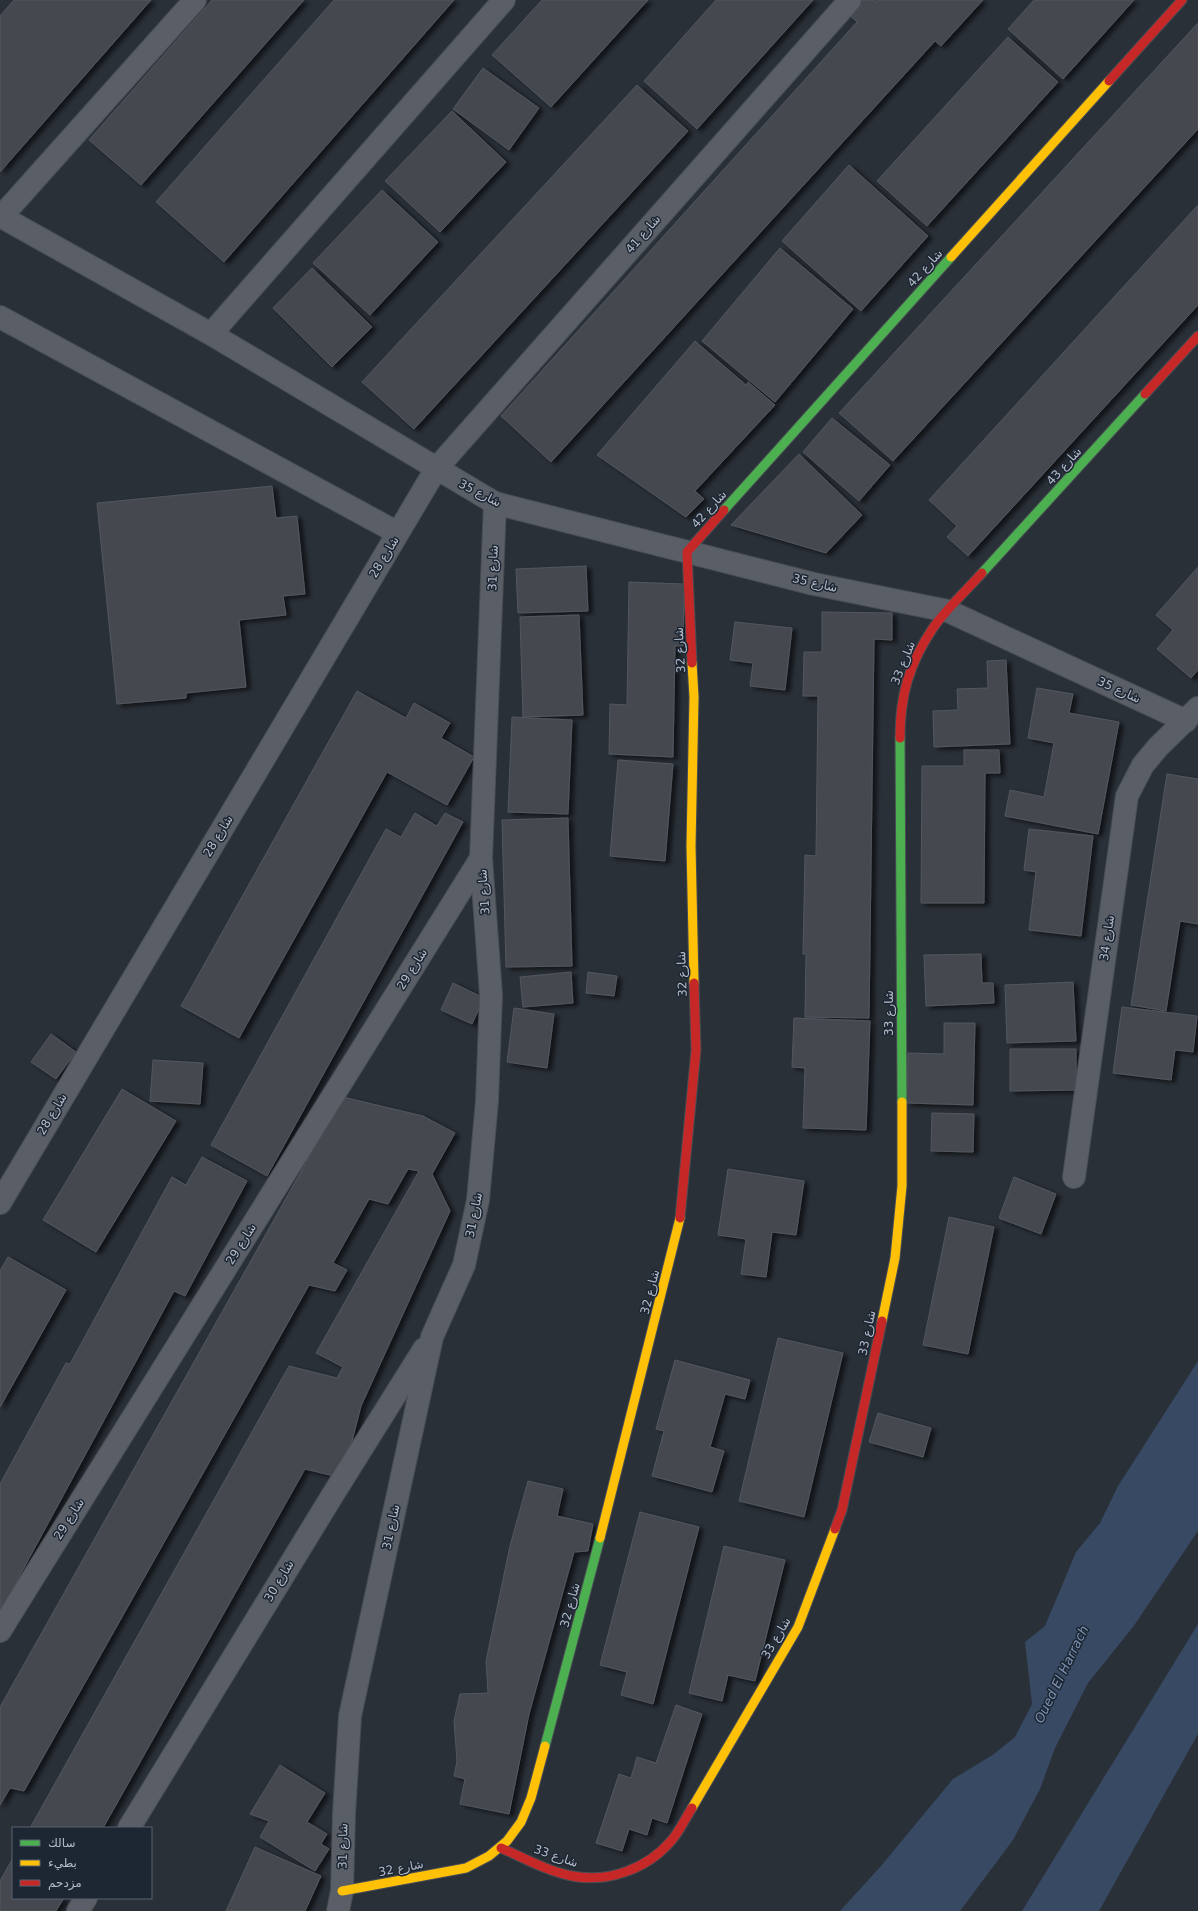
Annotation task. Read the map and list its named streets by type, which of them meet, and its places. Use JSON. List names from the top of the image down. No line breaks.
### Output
{"streets":{"street":["شارع 41","شارع 42","شارع 43","شارع 35","شارع 28","شارع 31","شارع 32","شارع 33","شارع 34","شارع 29","شارع 30"]},"crossings":[["شارع 41","شارع 35"],["شارع 41","شارع 28"],["شارع 42","شارع 35"],["شارع 42","شارع 32"],["شارع 43","شارع 35"],["شارع 43","شارع 33"],["شارع 35","شارع 28"],["شارع 35","شارع 31"],["شارع 35","شارع 32"],["شارع 35","شارع 33"],["شارع 35","شارع 34"],["شارع 31","شارع 32"],["شارع 31","شارع 29"],["شارع 31","شارع 30"],["شارع 32","شارع 33"]],"water":["Oued El Harrach"],"legend":["سالك","بطيء","مزدحم"]}
